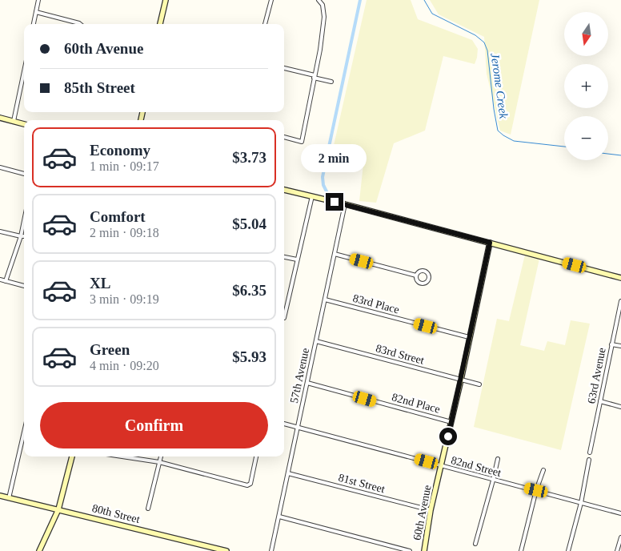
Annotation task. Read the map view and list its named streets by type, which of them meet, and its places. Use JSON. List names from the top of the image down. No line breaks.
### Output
{"streets":{"street":["83rd Place","83rd Street","57th Avenue","63rd Avenue","82nd Place","82nd Street","81st Street","60th Avenue","80th Street"]},"crossings":[["83rd Place","57th Avenue"],["83rd Place","60th Avenue"],["83rd Street","57th Avenue"],["83rd Street","60th Avenue"],["57th Avenue","82nd Place"],["57th Avenue","82nd Street"],["57th Avenue","81st Street"],["82nd Place","60th Avenue"],["82nd Street","60th Avenue"],["81st Street","60th Avenue"]],"water":["Jerome Creek"],"north":"bottom","page":{"map_buttons":["+","−"],"banner":["60th Avenue","85th Street"],"list":[{"name":"Economy","note":"1 min · 09:17","value":"$3.73"},{"name":"Comfort","note":"2 min · 09:18","value":"$5.04"},{"name":"XL","note":"3 min · 09:19","value":"$6.35"},{"name":"Green","note":"4 min · 09:20","value":"$5.93"}],"bubble":"2 min","buttons":"Confirm"}}
